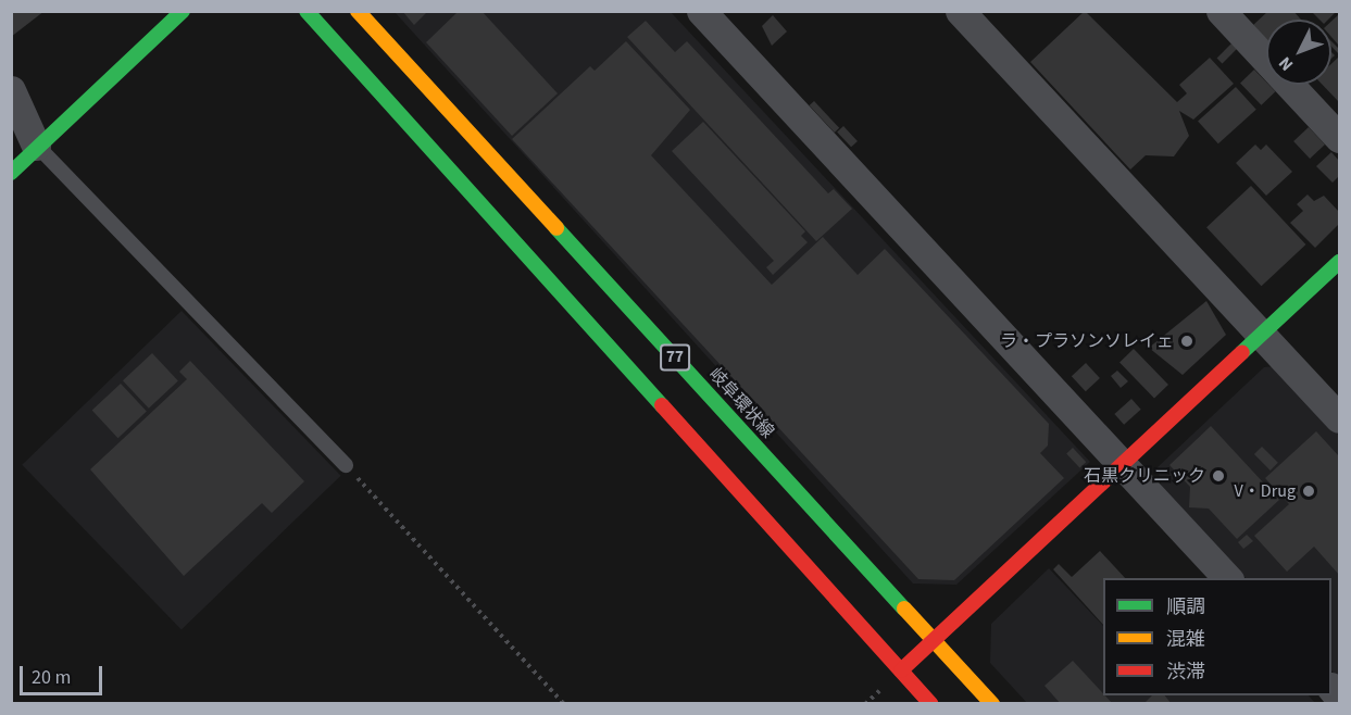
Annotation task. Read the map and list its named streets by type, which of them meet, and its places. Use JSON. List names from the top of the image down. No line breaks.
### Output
{"streets":{"main road":["77","岐阜環状線"]},"places":["ラ・プラソンソレイェ","石黒クリニック","V・Drug"],"legend":["順調","混雑","渋滞"],"scale_bar":"20 m","north":"bottom left"}
